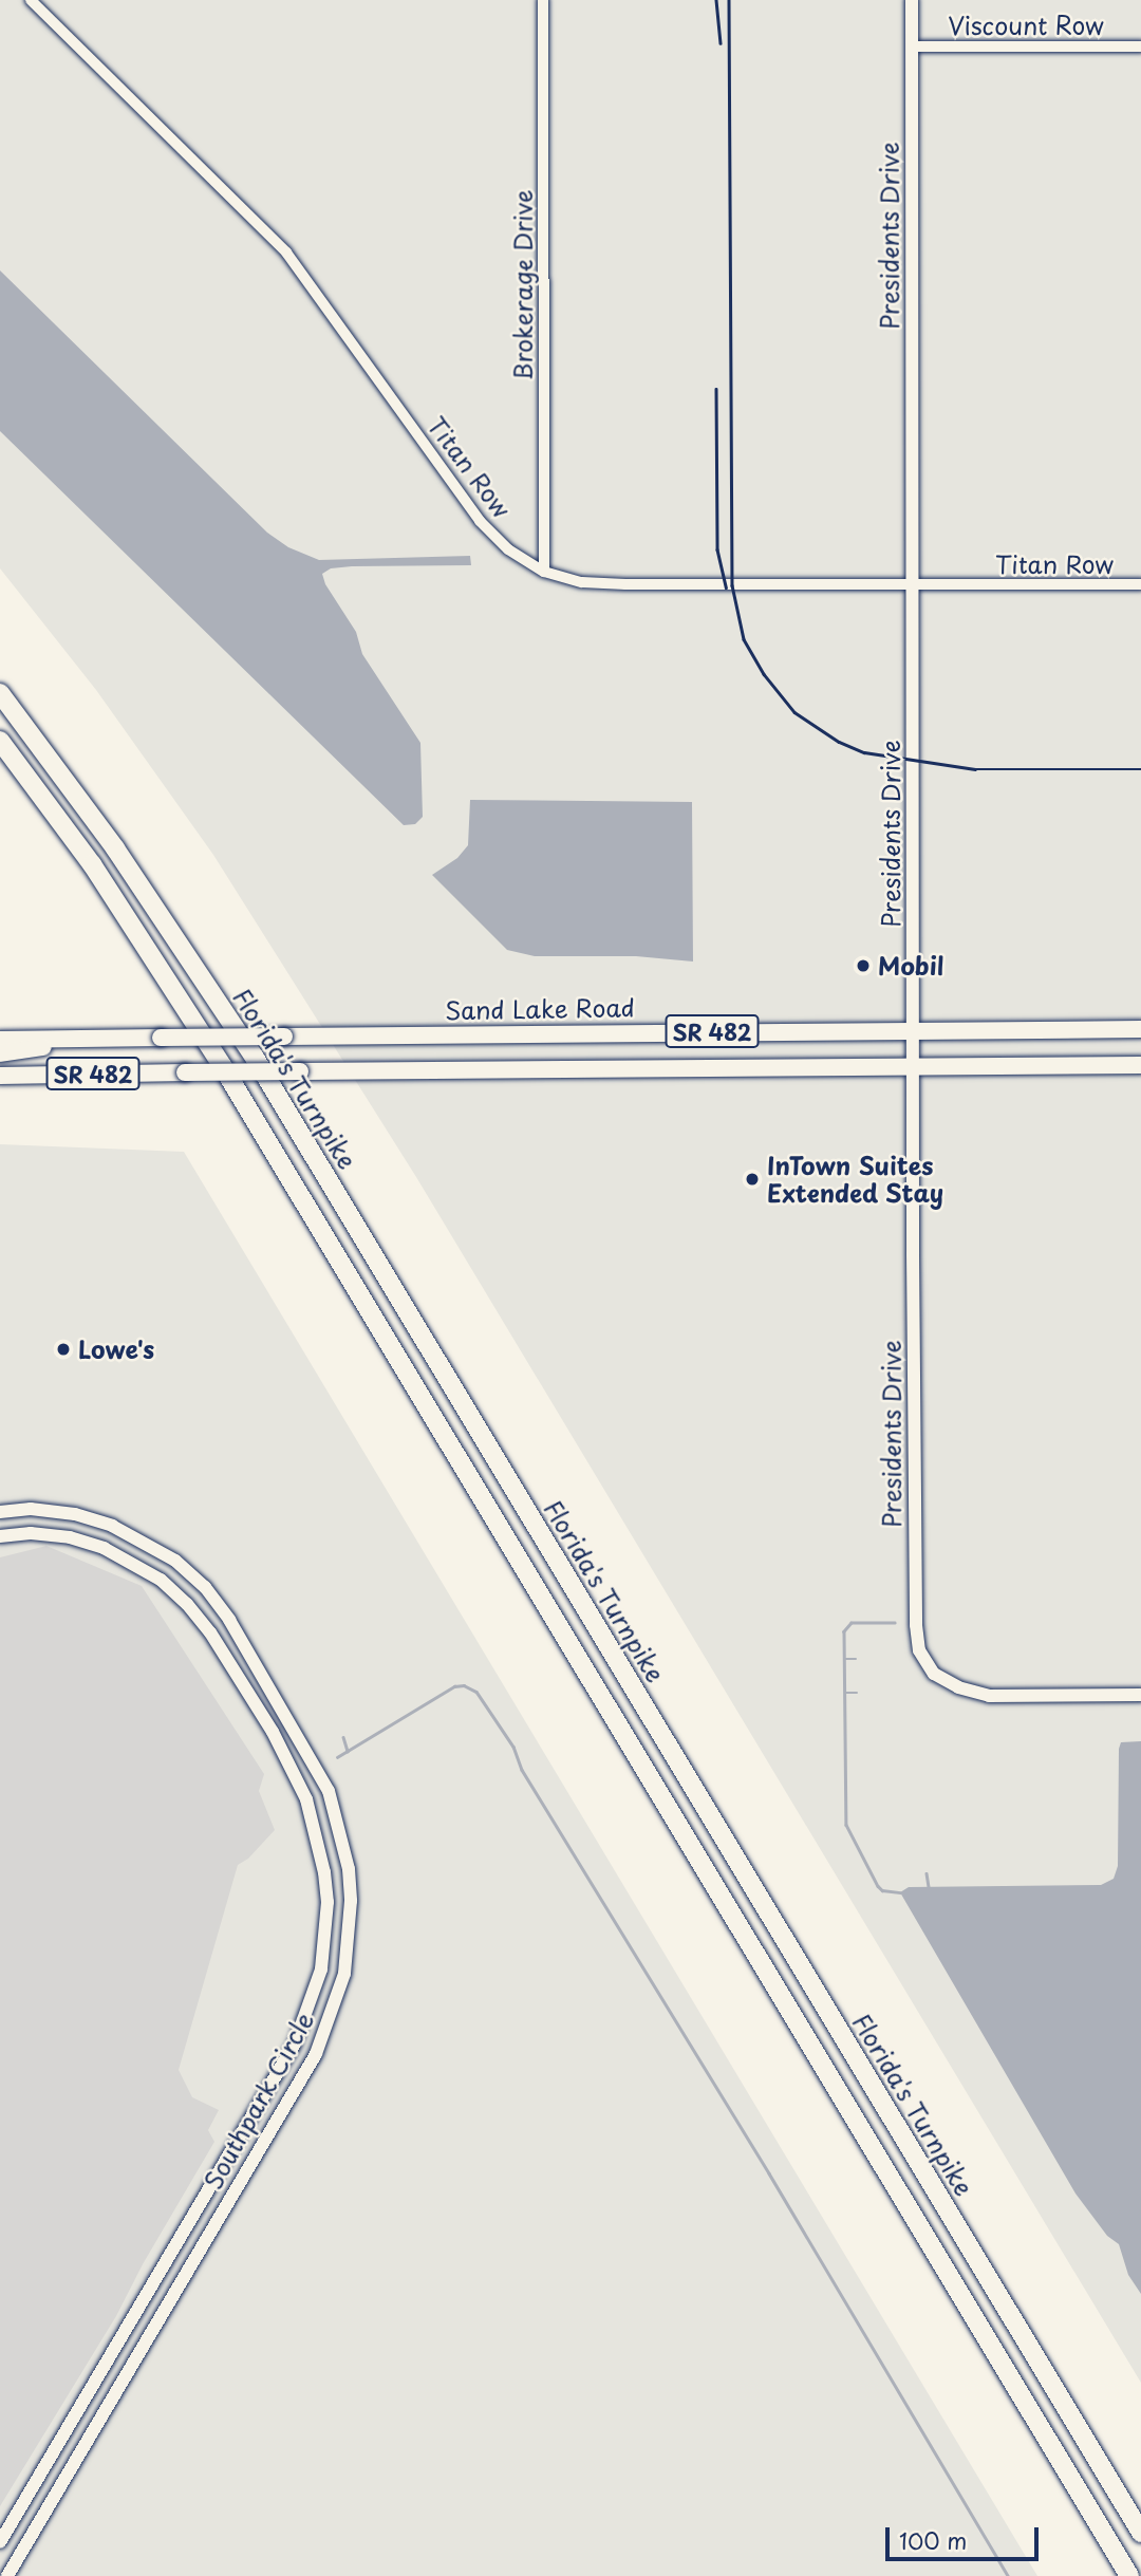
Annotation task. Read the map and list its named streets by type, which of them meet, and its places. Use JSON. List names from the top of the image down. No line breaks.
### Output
{"streets":{"highway":["Florida's Turnpike"],"main road":["Sand Lake Road","SR 482"],"street":["Viscount Row","Presidents Drive","Brokerage Drive","Titan Row","Southpark Circle"]},"crossings":[["Viscount Row","Presidents Drive"],["Presidents Drive","Titan Row"],["Presidents Drive","Sand Lake Road"],["Presidents Drive","SR 482"],["Brokerage Drive","Titan Row"],["Sand Lake Road","SR 482"]],"places":["Mobil","InTown Suites Extended Stay","Lowe's"],"scale_bar":"100 m"}
